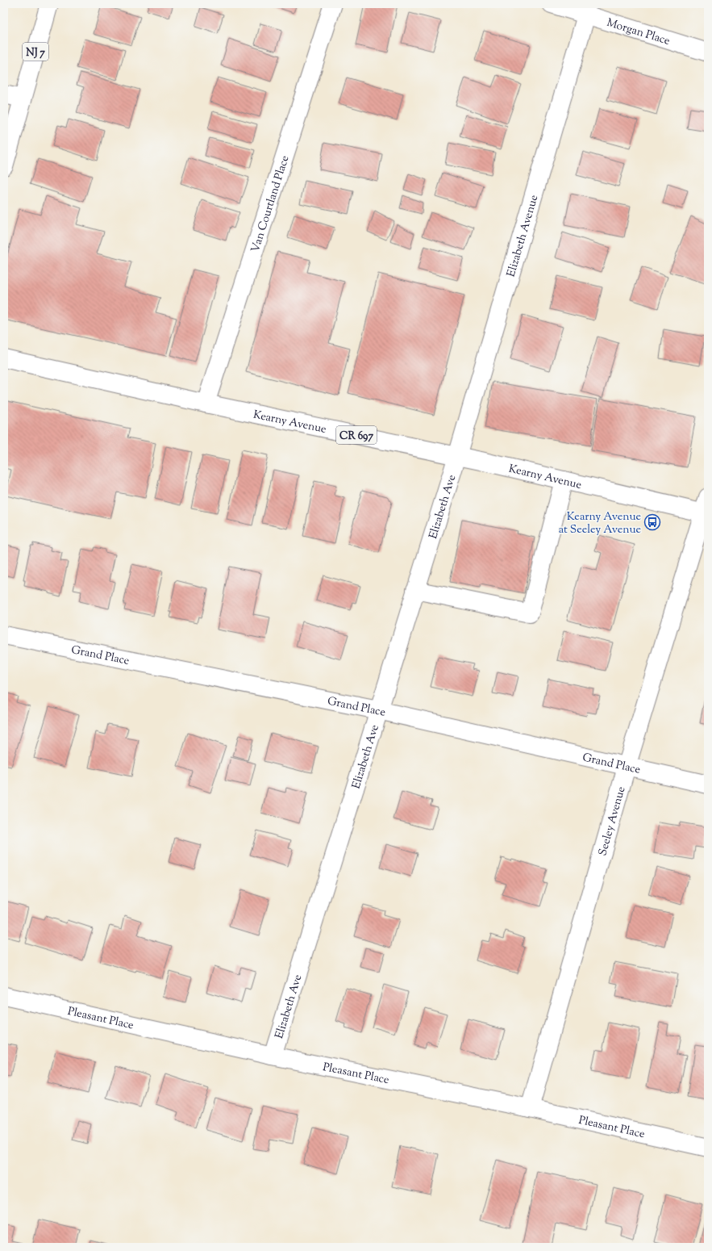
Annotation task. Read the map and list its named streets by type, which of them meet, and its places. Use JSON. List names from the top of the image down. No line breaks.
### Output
{"streets":{"street":["Morgan Place","NJ 7","Van Courtland Place","Elizabeth Avenue","Kearny Avenue","CR 697","Elizabeth Ave","Grand Place","Seeley Avenue","Pleasant Place"]},"crossings":[["Morgan Place","Elizabeth Avenue"],["Van Courtland Place","Kearny Avenue"],["Elizabeth Avenue","Kearny Avenue"],["Elizabeth Avenue","Elizabeth Ave"],["Kearny Avenue","Elizabeth Ave"],["Kearny Avenue","Seeley Avenue"],["Elizabeth Ave","Grand Place"],["Elizabeth Ave","Pleasant Place"],["Grand Place","Seeley Avenue"],["Seeley Avenue","Pleasant Place"]],"places":{"bus stop":["Kearny Avenue at Seeley Avenue"]}}
